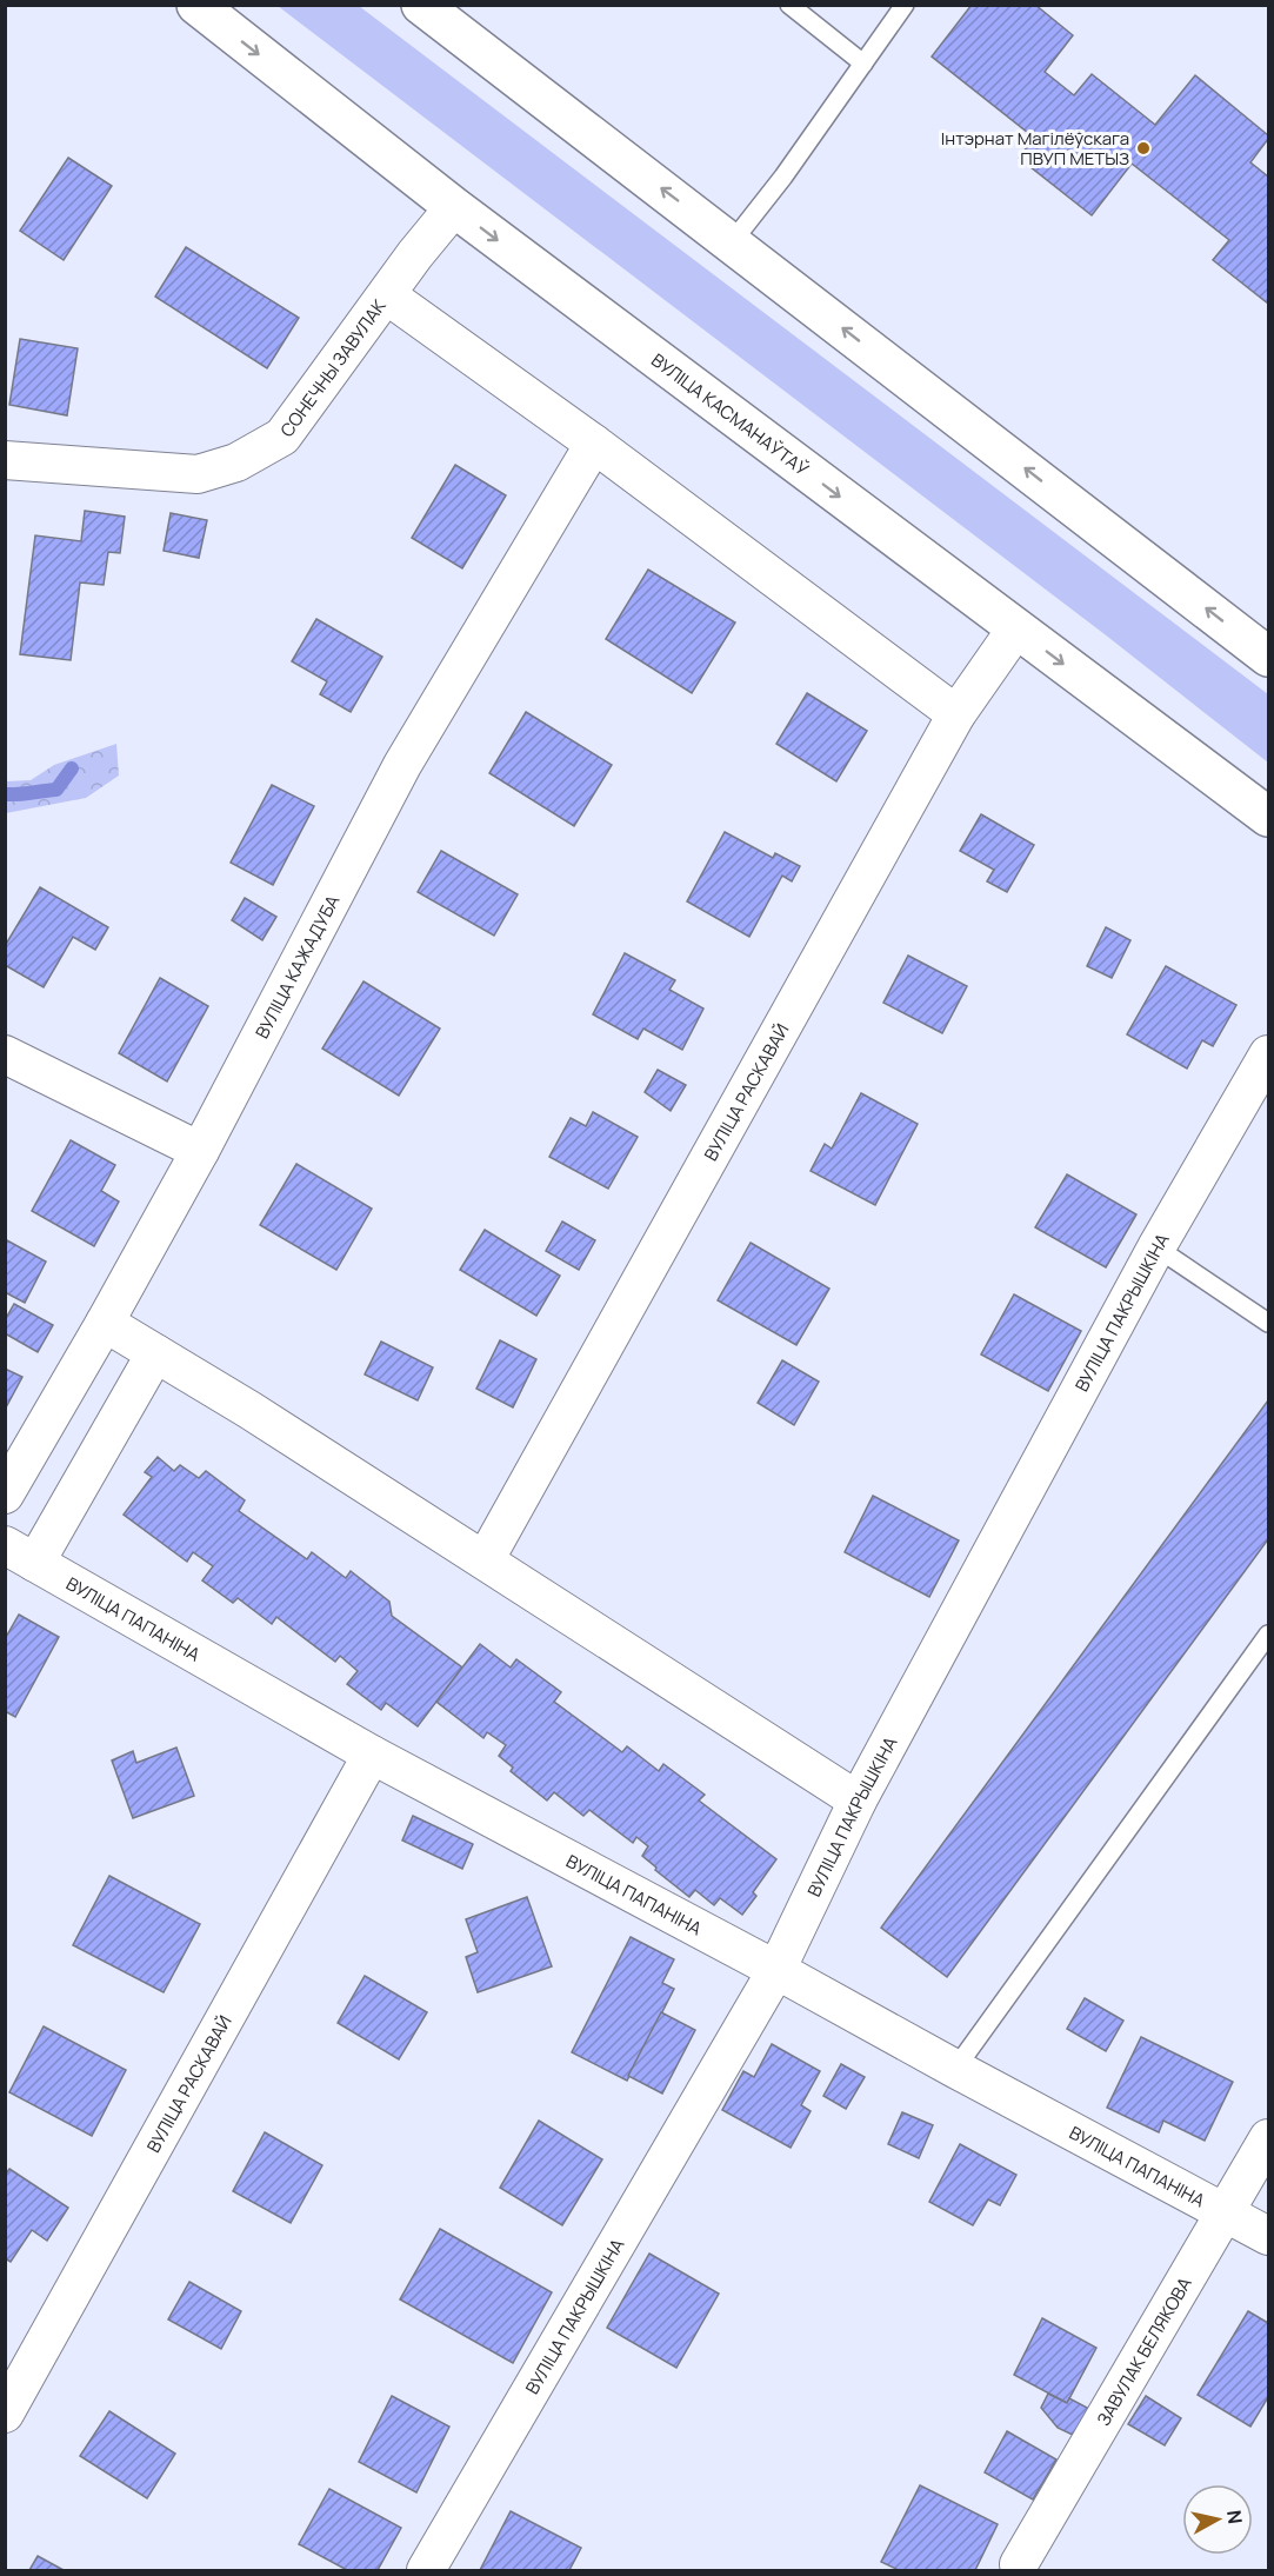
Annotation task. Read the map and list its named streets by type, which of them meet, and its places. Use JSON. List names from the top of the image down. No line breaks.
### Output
{"streets":{"main road":["ВУЛІЦА КАСМАНАЎТАЎ"],"street":["СОНЕЧНЫ ЗАВУЛАК","ВУЛІЦА КАЖАДУБА","ВУЛІЦА РАСКАВАЙ","ВУЛІЦА ПАКРЫШКІНА","ВУЛІЦА ПАПАНІНА","ЗАВУЛАК БЕЛЯКОВА"]},"crossings":[["СОНЕЧНЫ ЗАВУЛАК","ВУЛІЦА КАСМАНАЎТАЎ"],["ВУЛІЦА КАСМАНАЎТАЎ","ВУЛІЦА РАСКАВАЙ"],["ВУЛІЦА РАСКАВАЙ","ВУЛІЦА ПАПАНІНА"],["ВУЛІЦА ПАКРЫШКІНА","ВУЛІЦА ПАПАНІНА"],["ВУЛІЦА ПАПАНІНА","ЗАВУЛАК БЕЛЯКОВА"]],"places":["Інтэрнат Магілёўскага ПВУП МЕТЫЗ"],"north":"right"}
